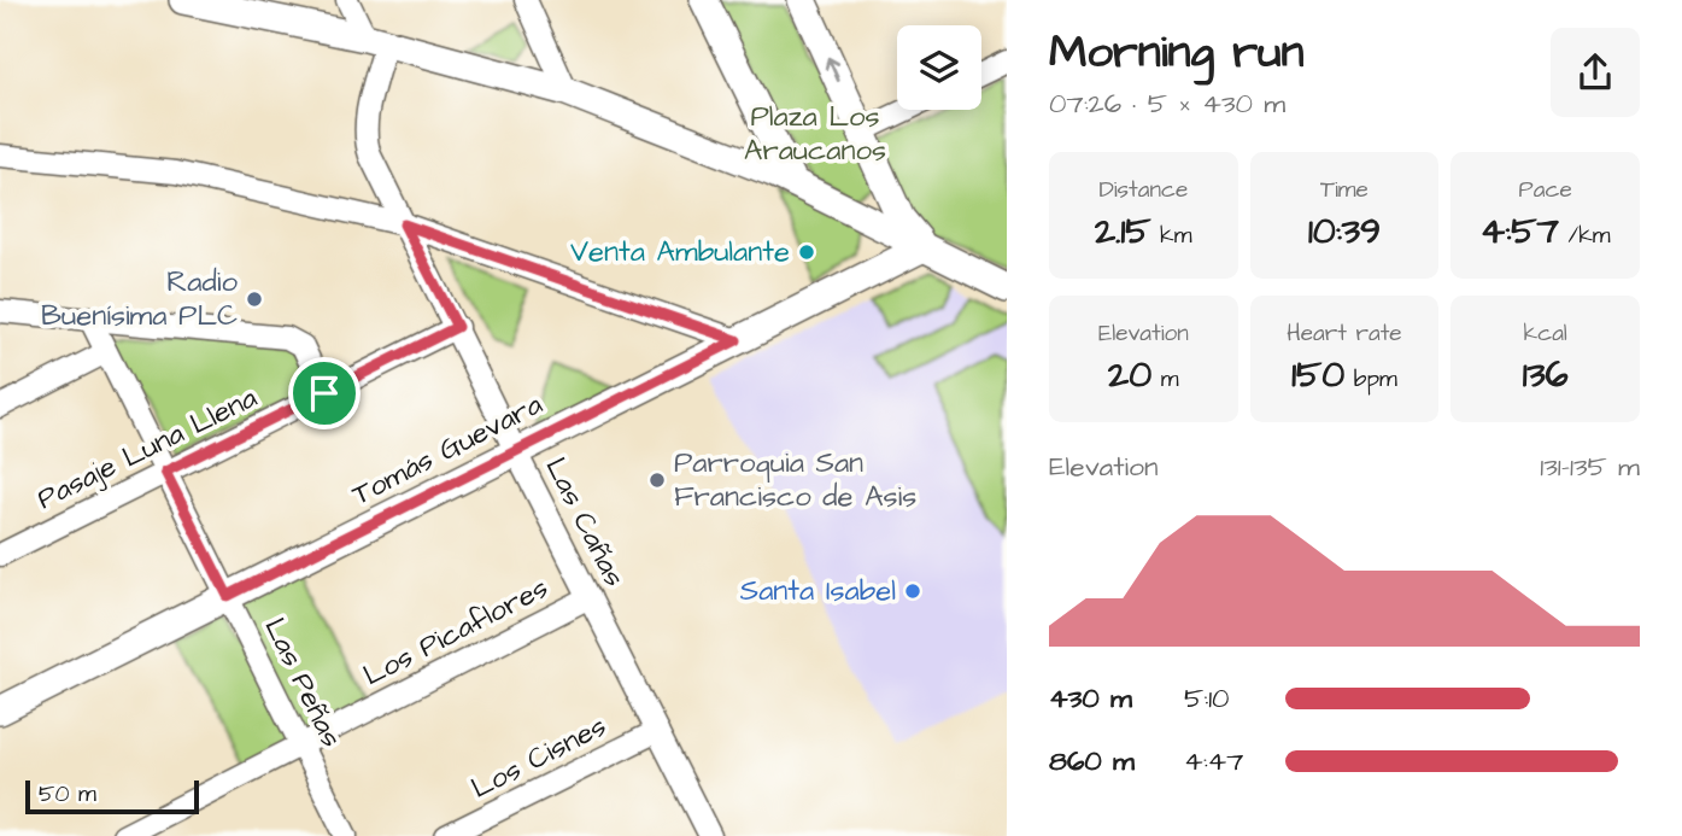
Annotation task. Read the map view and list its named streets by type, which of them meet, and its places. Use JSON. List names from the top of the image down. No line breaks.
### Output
{"streets":{"main road":["Tomás Guevara"],"street":["Pasaje Luna Llena","Las Cañas","Los Picaflores","Las Peñas","Los Cisnes"]},"crossings":[["Pasaje Luna Llena","Las Cañas"],["Pasaje Luna Llena","Las Peñas"],["Tomás Guevara","Las Cañas"],["Tomás Guevara","Las Peñas"],["Las Cañas","Los Picaflores"],["Las Cañas","Los Cisnes"],["Los Picaflores","Las Peñas"]],"parks":["Plaza Los Araucanos"],"places":["Venta Ambulante","Radio Buenísima PLC","Parroquia San Francisco de Asis","Santa Isabel"],"scale_bar":"50 m","page":{"heading":["Morning run","07:26 · 5 × 430 m"],"stats":[["Distance","2.15 km"],["Time","10:39"],["Pace","4:57 /km"],["Elevation","20 m"],["Heart rate","150 bpm"],["kcal","136"]],"chart":["Elevation","131–135 m"],"list":[{"name":"430 m","note":"5:10"},{"name":"860 m","note":"4:47"}],"scale":"50 m"}}
